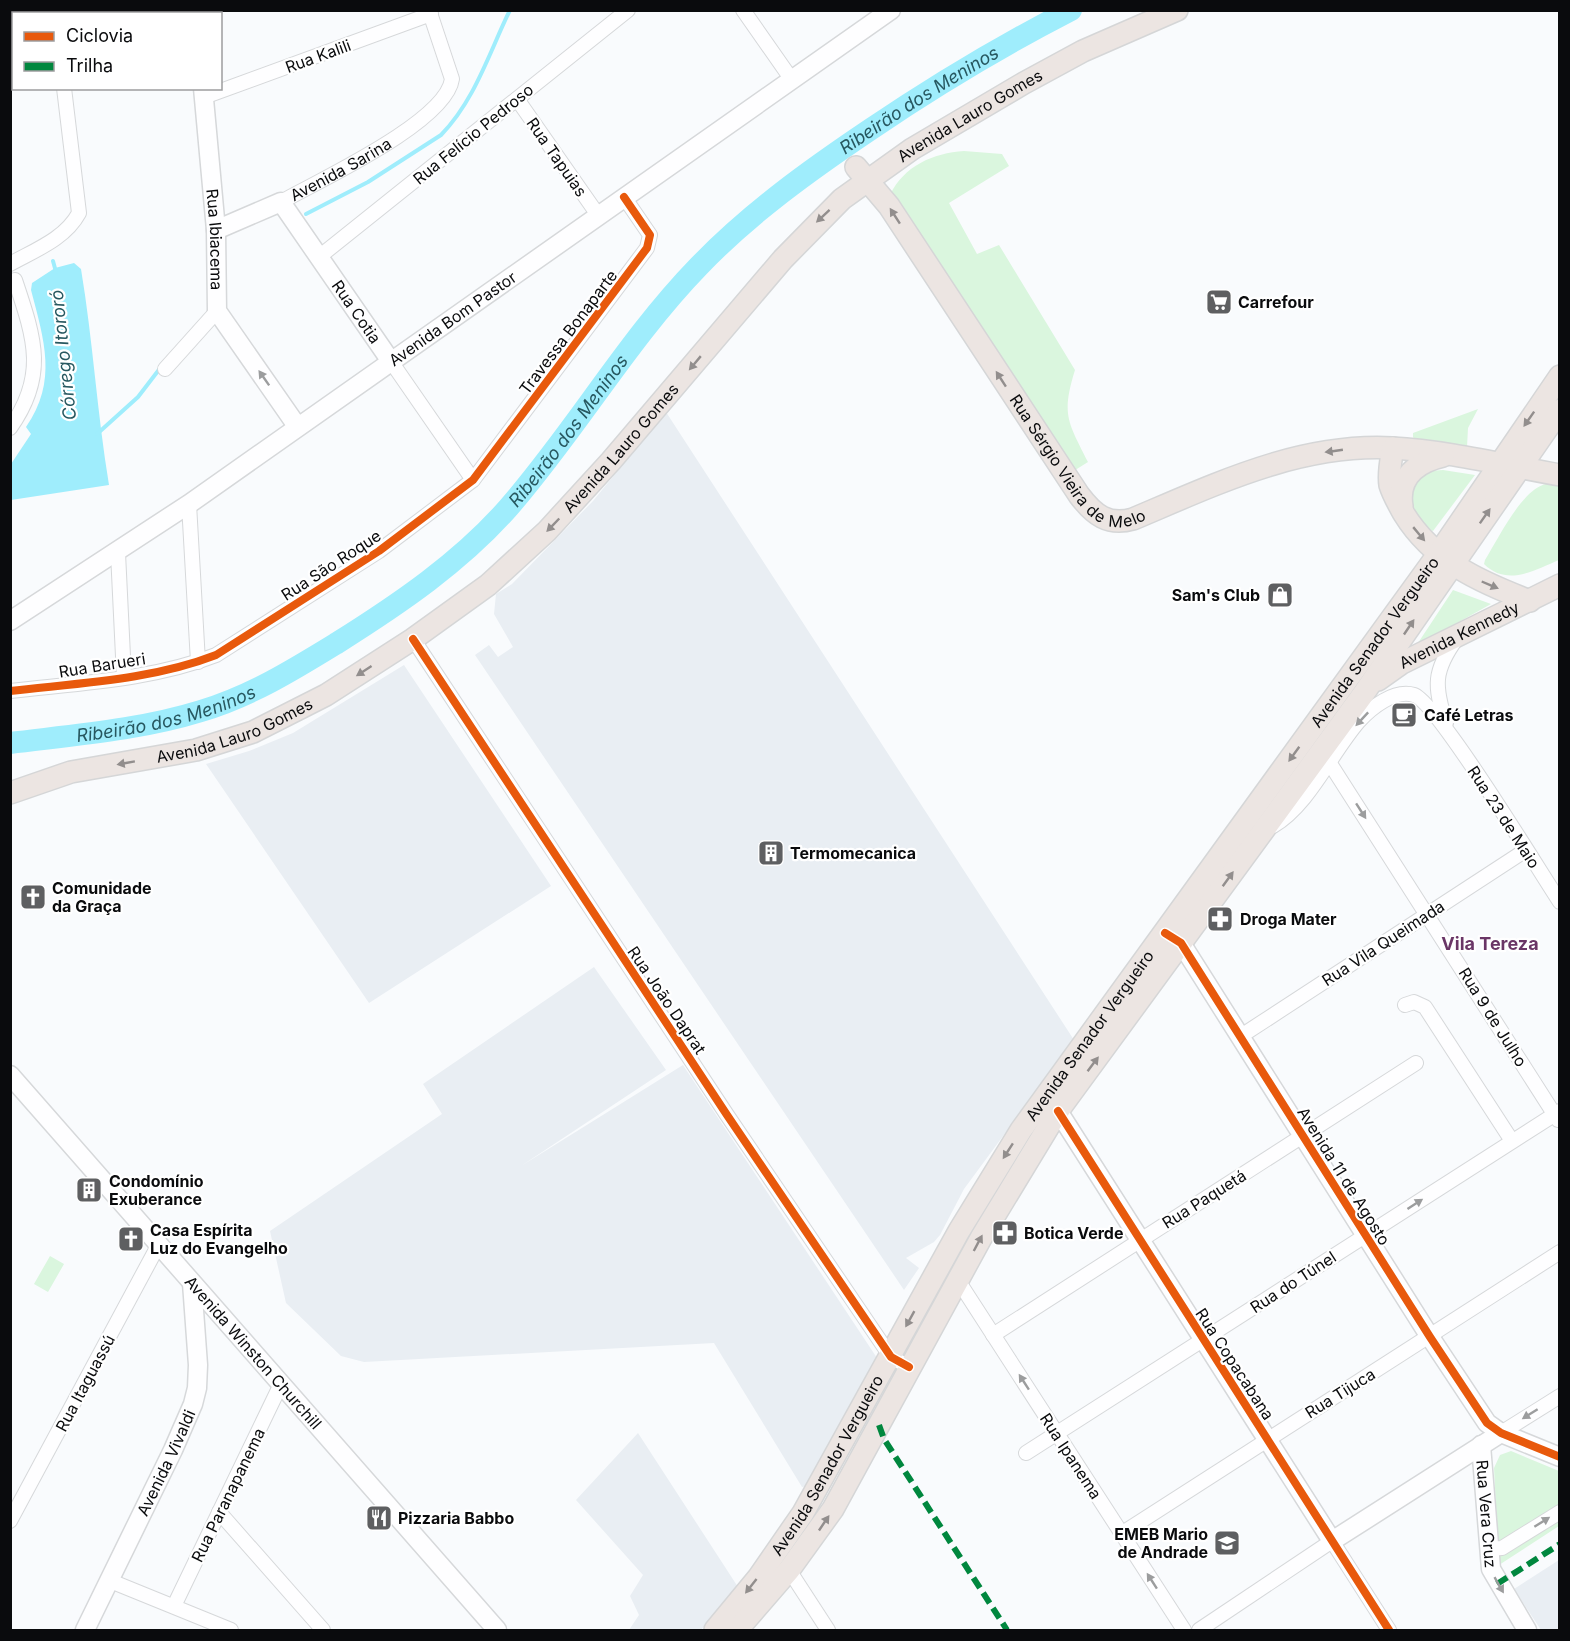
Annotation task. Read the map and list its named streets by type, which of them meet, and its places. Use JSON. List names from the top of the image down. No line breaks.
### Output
{"streets":{"main road":["Avenida Lauro Gomes","Rua Sérgio Vieira de Melo","Avenida Kennedy","Avenida Senador Vergueiro"],"street":["Rua Kalili","Rua Felício Pedroso","Rua Tapuias","Avenida Sarina","Rua Ibiacema","Rua Cotia","Avenida Bom Pastor","Travessa Bonaparte","Rua São Roque","Rua Barueri","Rua 23 de Maio","Rua Vila Queimada","Rua João Daprat","Rua 9 de Julho","Avenida 11 de Agosto","Rua Paquetá","Rua do Túnel","Avenida Winston Churchill","Rua Copacabana","Rua Itaguassú","Rua Tijuca","Rua Ipanema","Avenida Vivaldi","Rua Paranapanema","Rua Vera Cruz"]},"crossings":[["Rua Kalili","Avenida Sarina"],["Avenida Lauro Gomes","Rua Sérgio Vieira de Melo"],["Avenida Lauro Gomes","Rua João Daprat"],["Rua Felício Pedroso","Rua Tapuias"],["Rua Felício Pedroso","Rua Cotia"],["Rua Tapuias","Avenida Bom Pastor"],["Avenida Sarina","Rua Ibiacema"],["Avenida Sarina","Rua Cotia"],["Rua Cotia","Avenida Bom Pastor"],["Rua Cotia","Travessa Bonaparte"],["Rua Cotia","Rua São Roque"],["Avenida Bom Pastor","Travessa Bonaparte"],["Avenida Bom Pastor","Rua Barueri"],["Travessa Bonaparte","Rua São Roque"],["Rua Sérgio Vieira de Melo","Avenida Senador Vergueiro"],["Rua São Roque","Rua Barueri"],["Avenida Kennedy","Avenida Senador Vergueiro"],["Avenida Kennedy","Rua 23 de Maio"],["Avenida Senador Vergueiro","Rua João Daprat"],["Avenida Senador Vergueiro","Avenida 11 de Agosto"],["Avenida Senador Vergueiro","Rua Copacabana"],["Avenida Senador Vergueiro","Rua Ipanema"],["Rua 23 de Maio","Rua Vila Queimada"],["Rua 23 de Maio","Rua 9 de Julho"],["Rua Vila Queimada","Rua 9 de Julho"],["Rua Vila Queimada","Avenida 11 de Agosto"],["Rua 9 de Julho","Rua do Túnel"],["Avenida 11 de Agosto","Rua Paquetá"],["Avenida 11 de Agosto","Rua do Túnel"],["Avenida 11 de Agosto","Rua Tijuca"],["Avenida 11 de Agosto","Rua Vera Cruz"],["Rua Paquetá","Rua Copacabana"],["Rua Paquetá","Rua Ipanema"],["Rua do Túnel","Rua Copacabana"],["Rua do Túnel","Rua Ipanema"],["Avenida Winston Churchill","Rua Itaguassú"],["Avenida Winston Churchill","Avenida Vivaldi"],["Avenida Winston Churchill","Rua Paranapanema"],["Rua Copacabana","Rua Tijuca"],["Rua Tijuca","Rua Ipanema"]],"one_way":["Avenida Lauro Gomes","Rua Sérgio Vieira de Melo","Rua 9 de Julho","Rua Ipanema","Rua Vera Cruz"],"districts":["Vila Tereza"],"water":["Ribeirão dos Meninos","Córrego Itororó"],"places":{"supermarket":["Carrefour"],"shop":["Sam's Club"],"cafe":["Café Letras"],"building":["Termomecanica","Condomínio Exuberance"],"church":["Comunidade da Graça","Casa Espírita Luz do Evangelho"],"pharmacy":["Droga Mater","Botica Verde"],"restaurant":["Pizzaria Babbo"],"school or university":["EMEB Mario de Andrade"]},"legend":["Ciclovia","Trilha"]}
